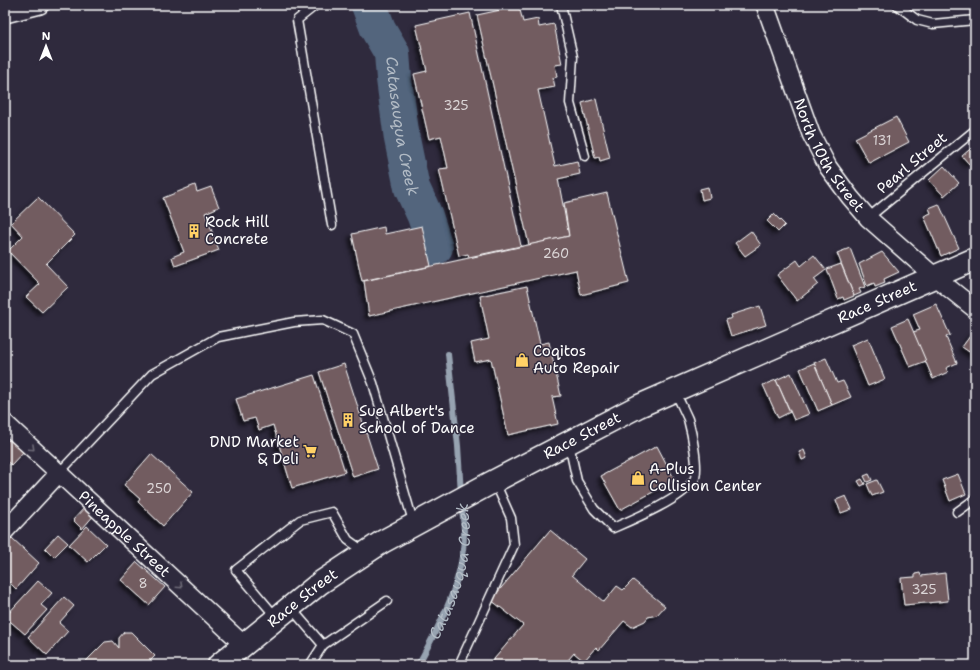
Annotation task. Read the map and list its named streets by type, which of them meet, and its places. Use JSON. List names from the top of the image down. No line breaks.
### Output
{"streets":{"main road":["Race Street"],"street":["North 10th Street","Pineapple Street"],"lane":["Pearl Street"]},"crossings":[["North 10th Street","Pearl Street"],["North 10th Street","Race Street"],["Race Street","Pineapple Street"]],"one_way":["Pineapple Street"],"water":["Catasauqua Creek"],"places":{"building":["Rock Hill Concrete","Sue Albert's School of Dance"],"shop":["Coqitos Auto Repair","A-Plus Collision Center"],"supermarket":["DND Market & Deli"]},"house_numbers":["325","131","260","250","8","325"],"north":"top"}
